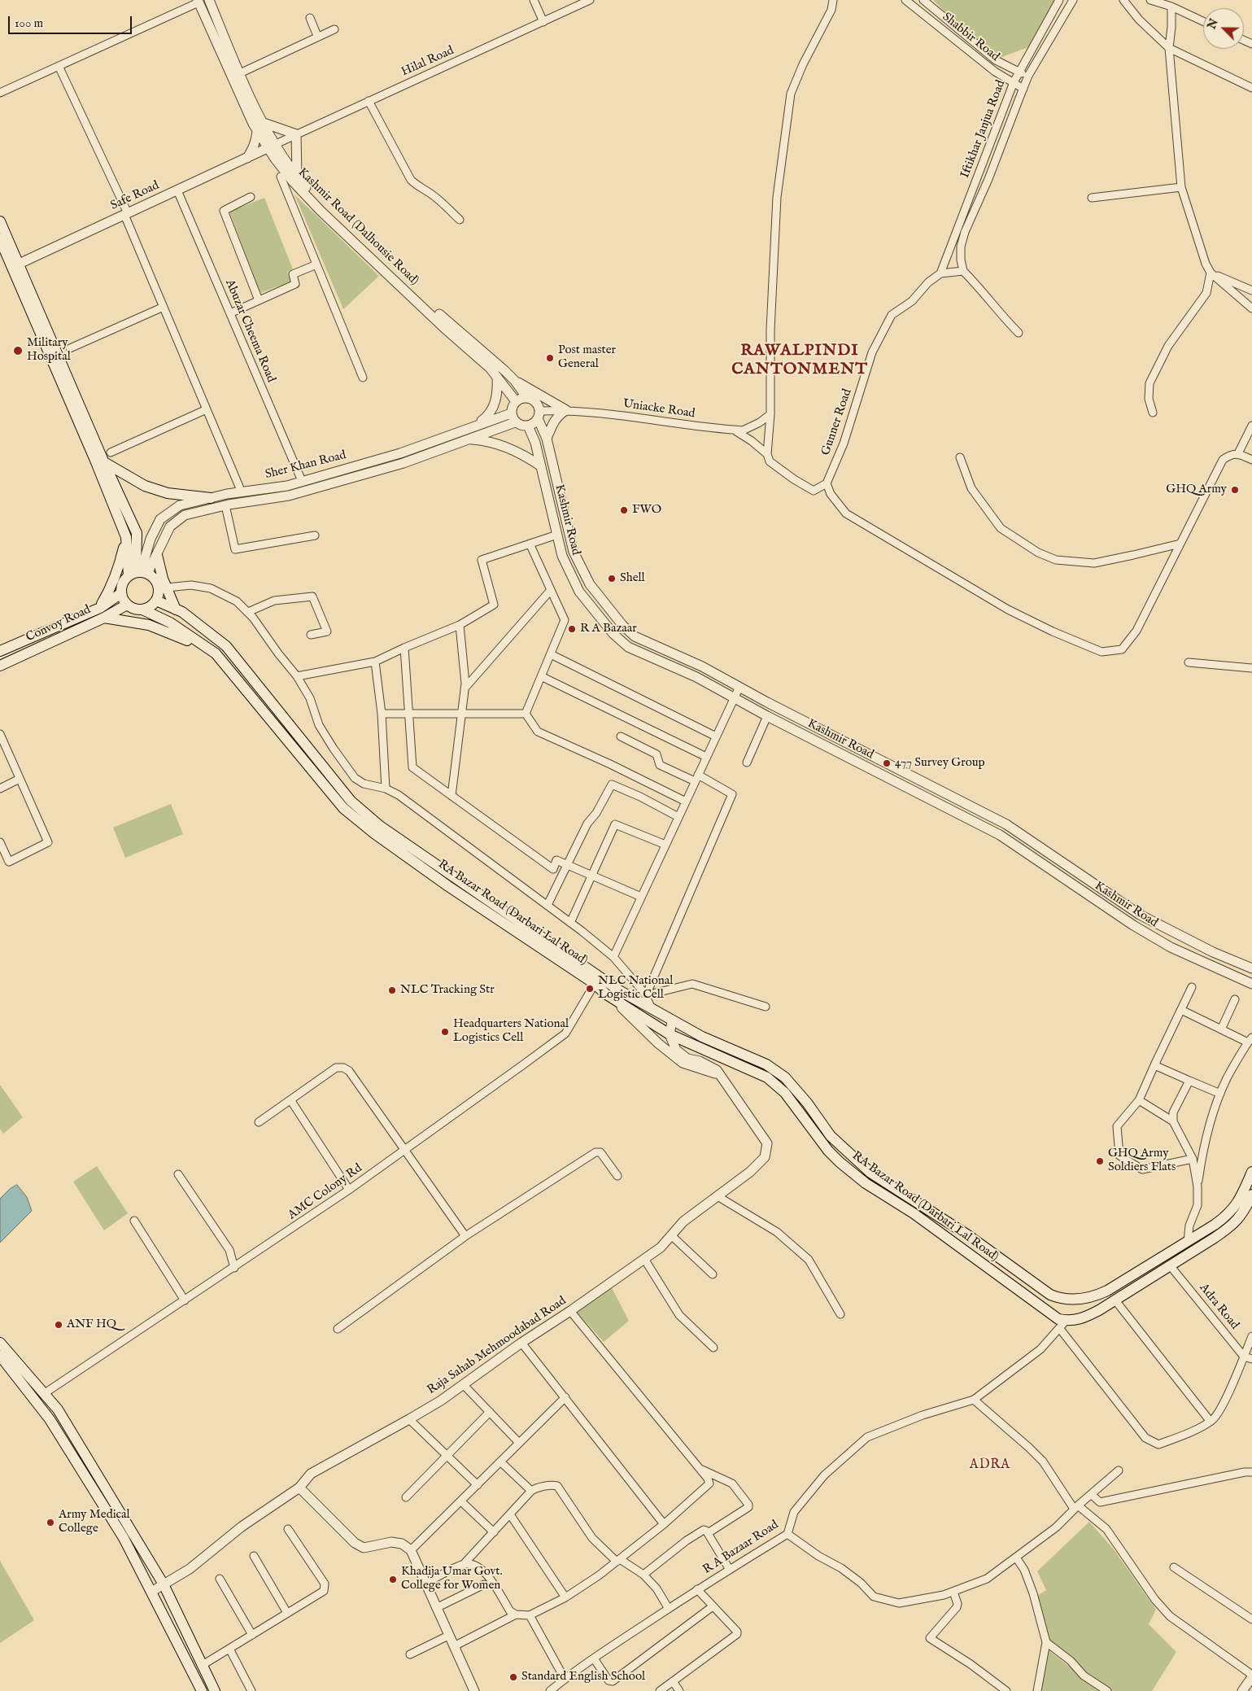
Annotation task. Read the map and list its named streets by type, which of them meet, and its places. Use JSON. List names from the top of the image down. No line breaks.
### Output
{"streets":{"main road":["Convoy Road","RA Bazar Road (Darbari Lal Road)"],"street":["Shabbir Road","Hilal Road","Iftikhar Janjua Road","Safe Road","Kashmir Road (Dalhousie Road)","Abuzar Cheema Road","Uniacke Road","Gunner Road","Sher Khan Road","Kashmir Road","AMC Colony Rd","Adra Road","Raja Sahab Mehmoodabad Road","R A Bazaar Road"]},"crossings":[["Shabbir Road","Iftikhar Janjua Road"],["Hilal Road","Safe Road"],["Hilal Road","Kashmir Road (Dalhousie Road)"],["Iftikhar Janjua Road","Gunner Road"],["Safe Road","Kashmir Road (Dalhousie Road)"],["Safe Road","Abuzar Cheema Road"],["Kashmir Road (Dalhousie Road)","Uniacke Road"],["Kashmir Road (Dalhousie Road)","Sher Khan Road"],["Kashmir Road (Dalhousie Road)","Kashmir Road"],["Abuzar Cheema Road","Sher Khan Road"],["Uniacke Road","Sher Khan Road"],["Uniacke Road","Kashmir Road"],["Sher Khan Road","Kashmir Road"],["Sher Khan Road","Convoy Road"],["Sher Khan Road","RA Bazar Road (Darbari Lal Road)"],["Convoy Road","RA Bazar Road (Darbari Lal Road)"],["RA Bazar Road (Darbari Lal Road)","AMC Colony Rd"],["RA Bazar Road (Darbari Lal Road)","R A Bazaar Road"]],"districts":["RAWALPINDI CANTONMENT","ADRA"],"places":["Military Hospital","Post master General","GHQ Army","FWO","Shell","R A Bazaar","477 Survey Group","NLC National Logistic Cell","NLC Tracking Str","Headquarters National Logistics Cell","GHQ Army Soldiers Flats","ANF HQ","Army Medical College","Khadija Umar Govt. College for Women","Standard English School"],"scale_bar":"100 m","north":"top left"}
